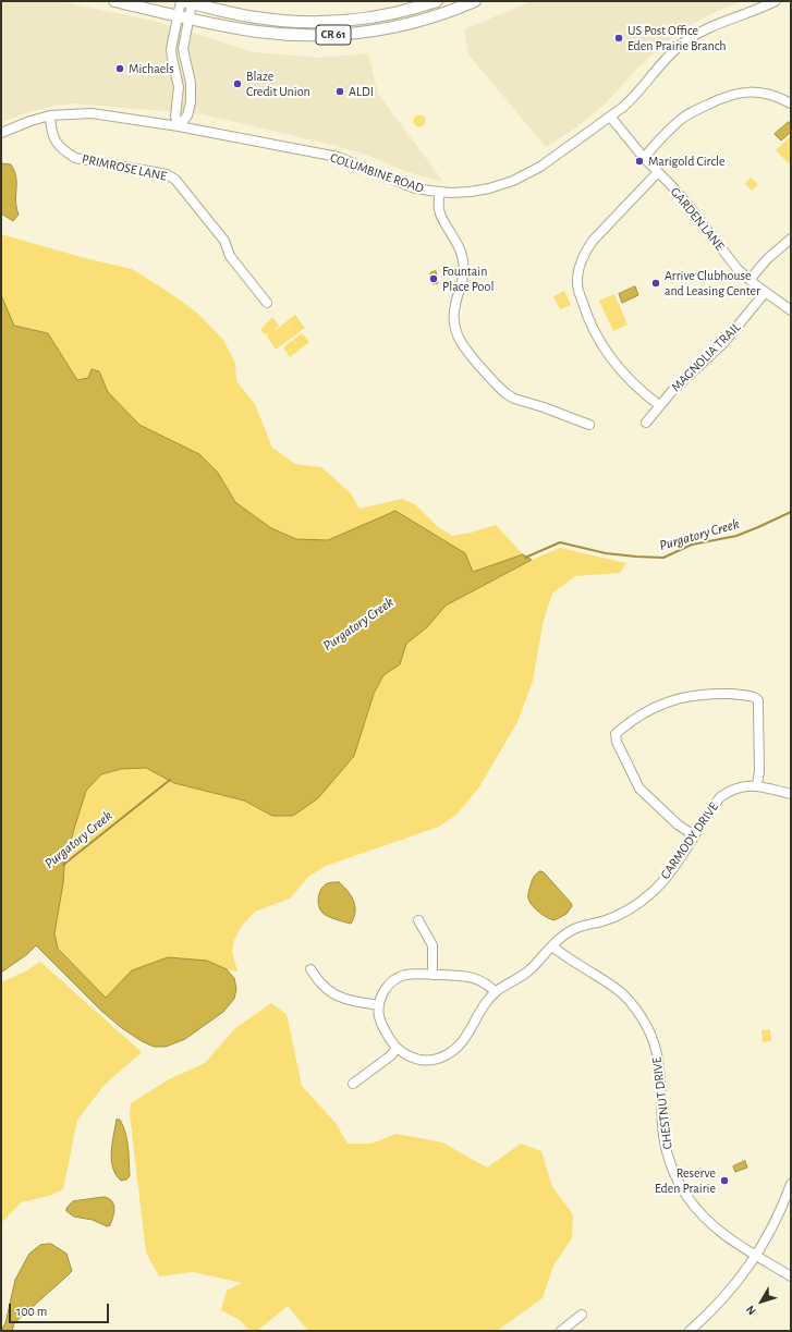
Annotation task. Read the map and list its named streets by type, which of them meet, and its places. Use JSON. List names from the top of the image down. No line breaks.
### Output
{"streets":{"main road":["CR 61"],"street":["PRIMROSE LANE","COLUMBINE ROAD","GARDEN LANE","MAGNOLIA TRAIL","CARMODY DRIVE","CHESTNUT DRIVE"]},"crossings":[["PRIMROSE LANE","COLUMBINE ROAD"],["COLUMBINE ROAD","GARDEN LANE"],["GARDEN LANE","MAGNOLIA TRAIL"],["CARMODY DRIVE","CHESTNUT DRIVE"]],"water":["Purgatory Creek"],"places":["US Post Office Eden Prairie Branch","Michaels","Blaze Credit Union","ALDI","Marigold Circle","Fountain Place Pool","Arrive Clubhouse and Leasing Center","Reserve Eden Prairie"],"scale_bar":"100 m","north":"bottom left"}
